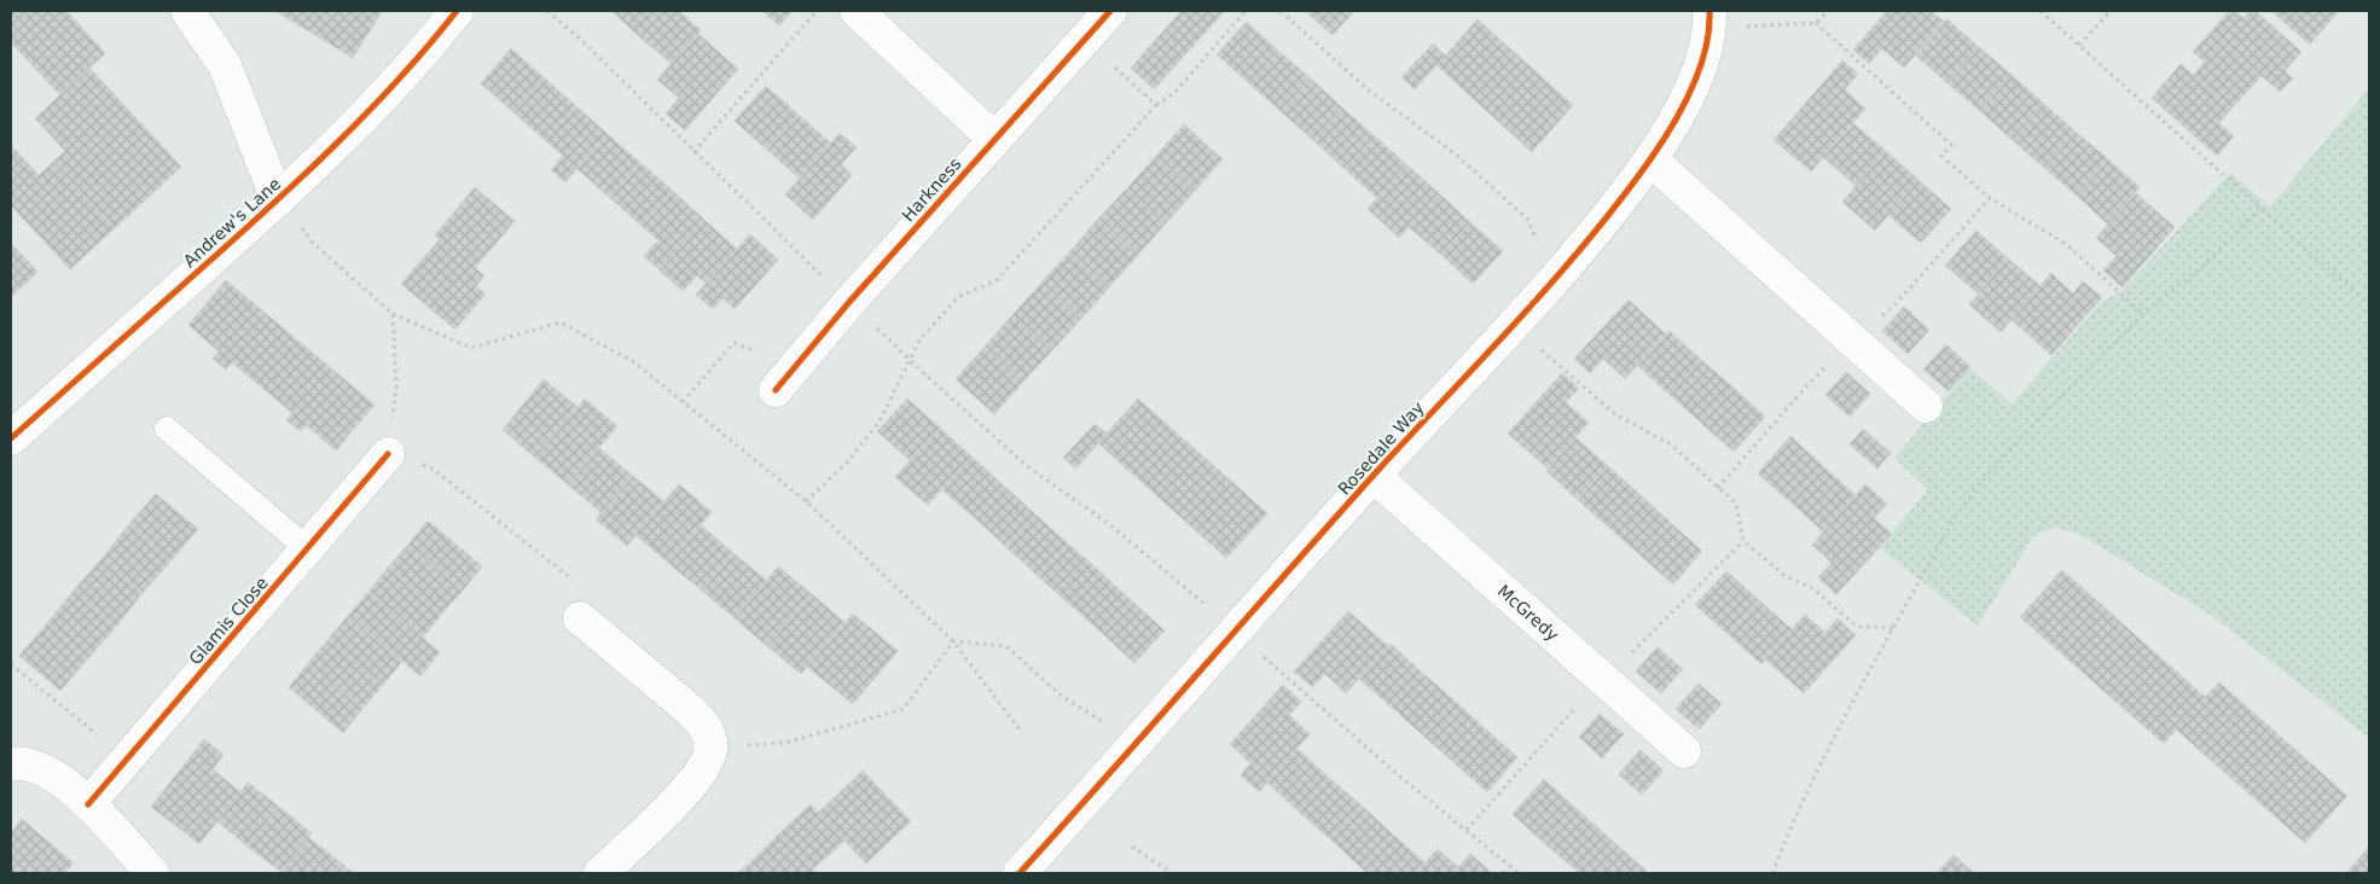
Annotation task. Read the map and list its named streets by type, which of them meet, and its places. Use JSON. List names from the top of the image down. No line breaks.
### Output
{"streets":{"street":["Harkness","Andrew's Lane","Rosedale Way","McGredy","Glamis Close"]},"crossings":[["Rosedale Way","McGredy"]]}
